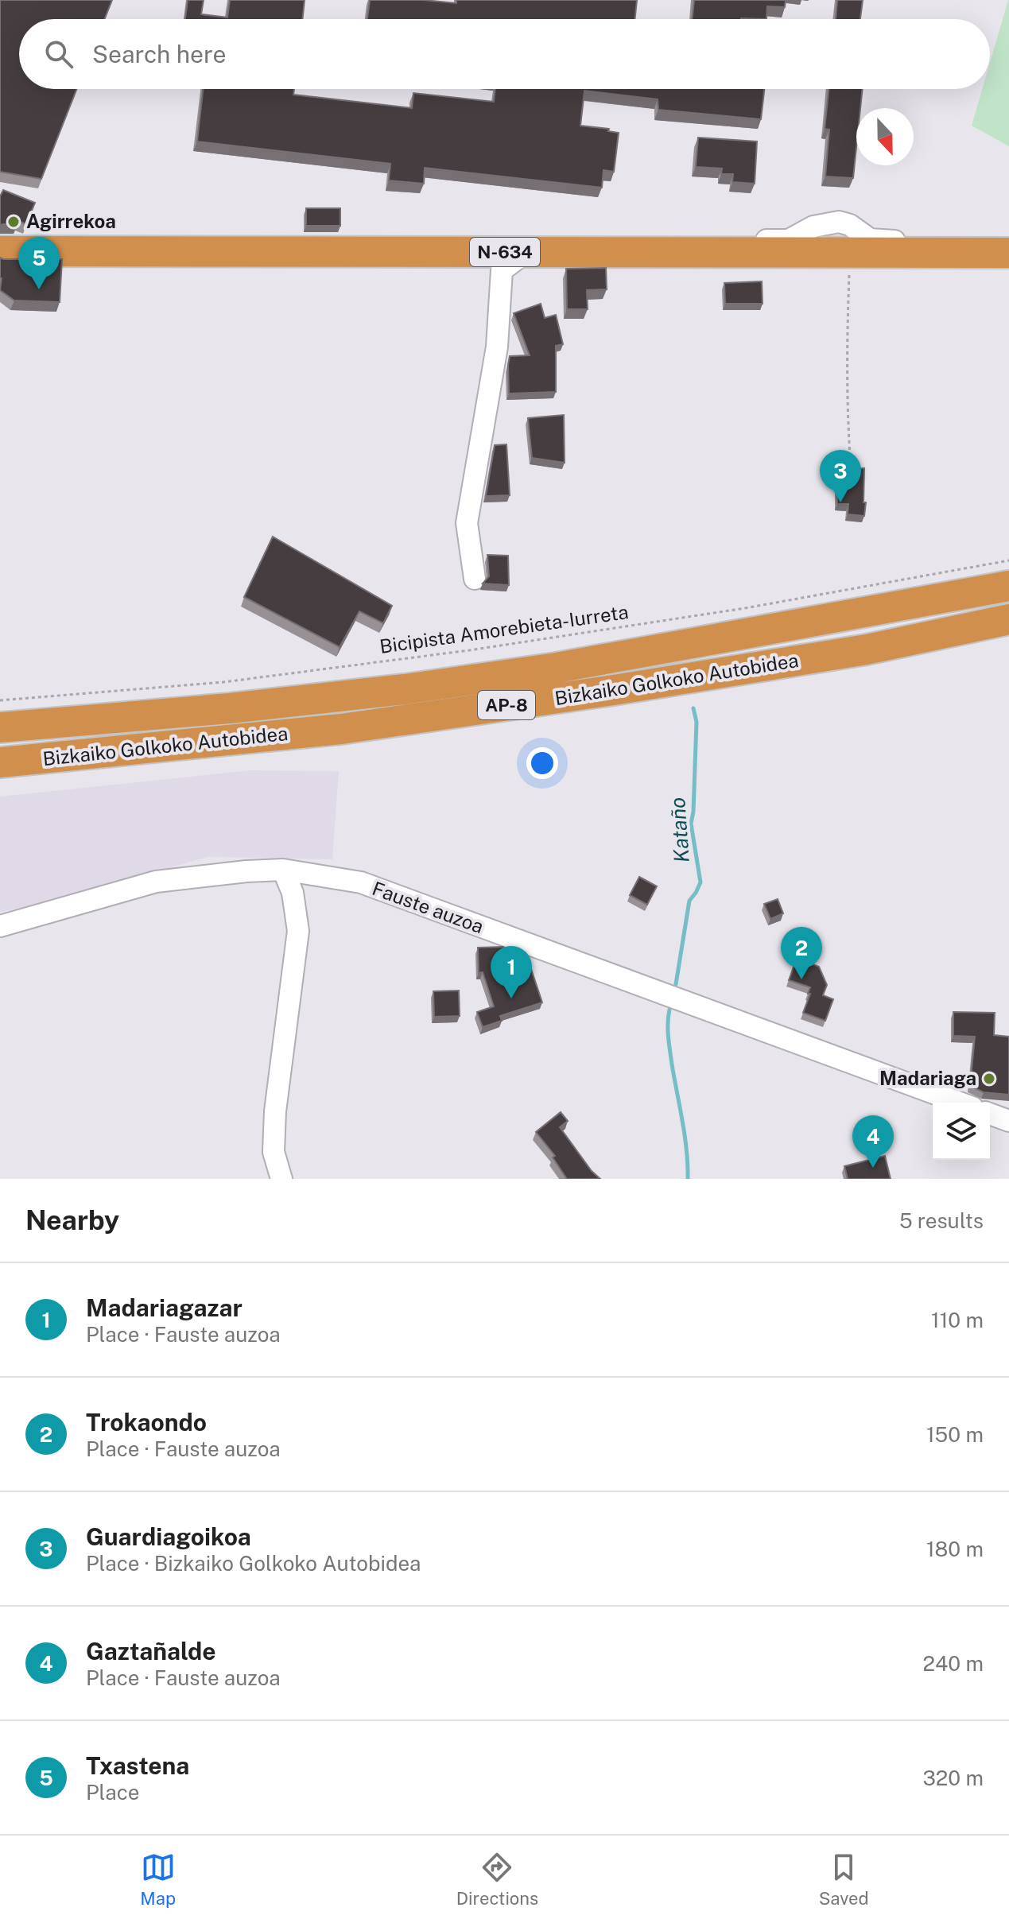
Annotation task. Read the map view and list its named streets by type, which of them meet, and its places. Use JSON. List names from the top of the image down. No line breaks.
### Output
{"streets":{"highway":["N-634","Bizkaiko Golkoko Autobidea","AP-8"],"street":["Fauste auzoa"],"path":["Bicipista Amorebieta-Iurreta"]},"water":["Kataño"],"places":["Agirrekoa","Madariaga"],"north":"bottom","page":{"search":"Search here","pins":["5","3","2","1","4"],"heading":["Nearby","5 results"],"list":[{"mark":"1","name":"Madariagazar","note":"Place · Fauste auzoa","value":"110 m"},{"mark":"2","name":"Trokaondo","note":"Place · Fauste auzoa","value":"150 m"},{"mark":"3","name":"Guardiagoikoa","note":"Place · Bizkaiko Golkoko Autobidea","value":"180 m"},{"mark":"4","name":"Gaztañalde","note":"Place · Fauste auzoa","value":"240 m"},{"mark":"5","name":"Txastena","note":"Place","value":"320 m"}],"nav":["Map","Directions","Saved"]}}
